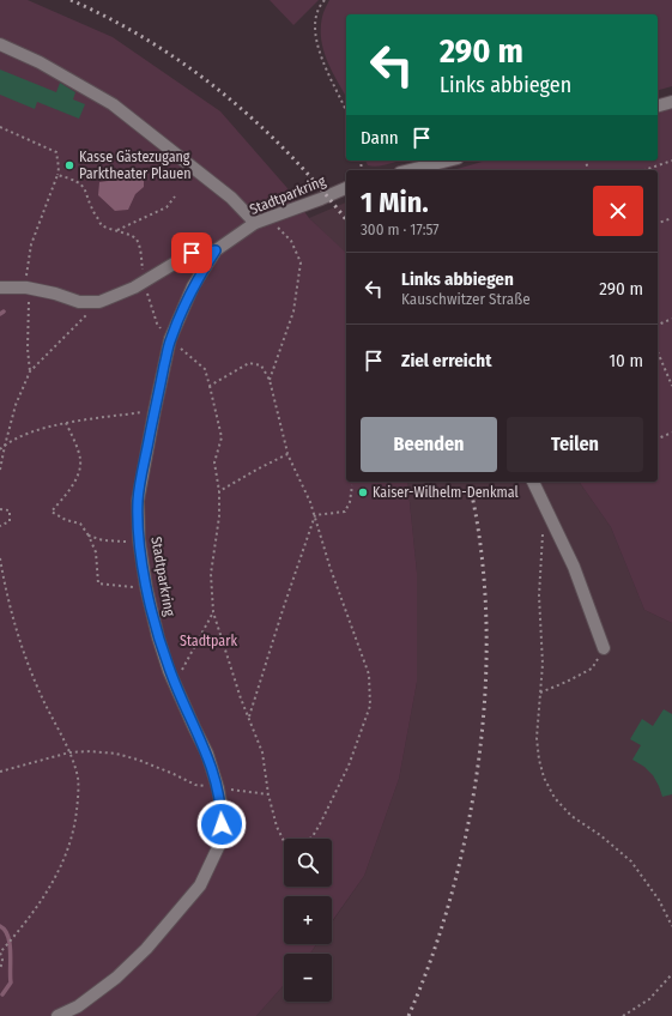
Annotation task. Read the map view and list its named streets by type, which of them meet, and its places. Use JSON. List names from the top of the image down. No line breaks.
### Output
{"streets":{"street":["Stadtparkring"]},"parks":["Stadtpark"],"places":["Kasse Gästezugang Parktheater Plauen","Kaiser-Wilhelm-Denkmal"],"page":{"turn":["290 m","Links abbiegen"],"then":"Dann","heading":["1 Min.","300 m · 17:57"],"list":[{"name":"Links abbiegen","note":"Kauschwitzer Straße","value":"290 m"},{"name":"Ziel erreicht","value":"10 m"}],"buttons":["Beenden","Teilen"],"map_buttons":["+","−"]}}
